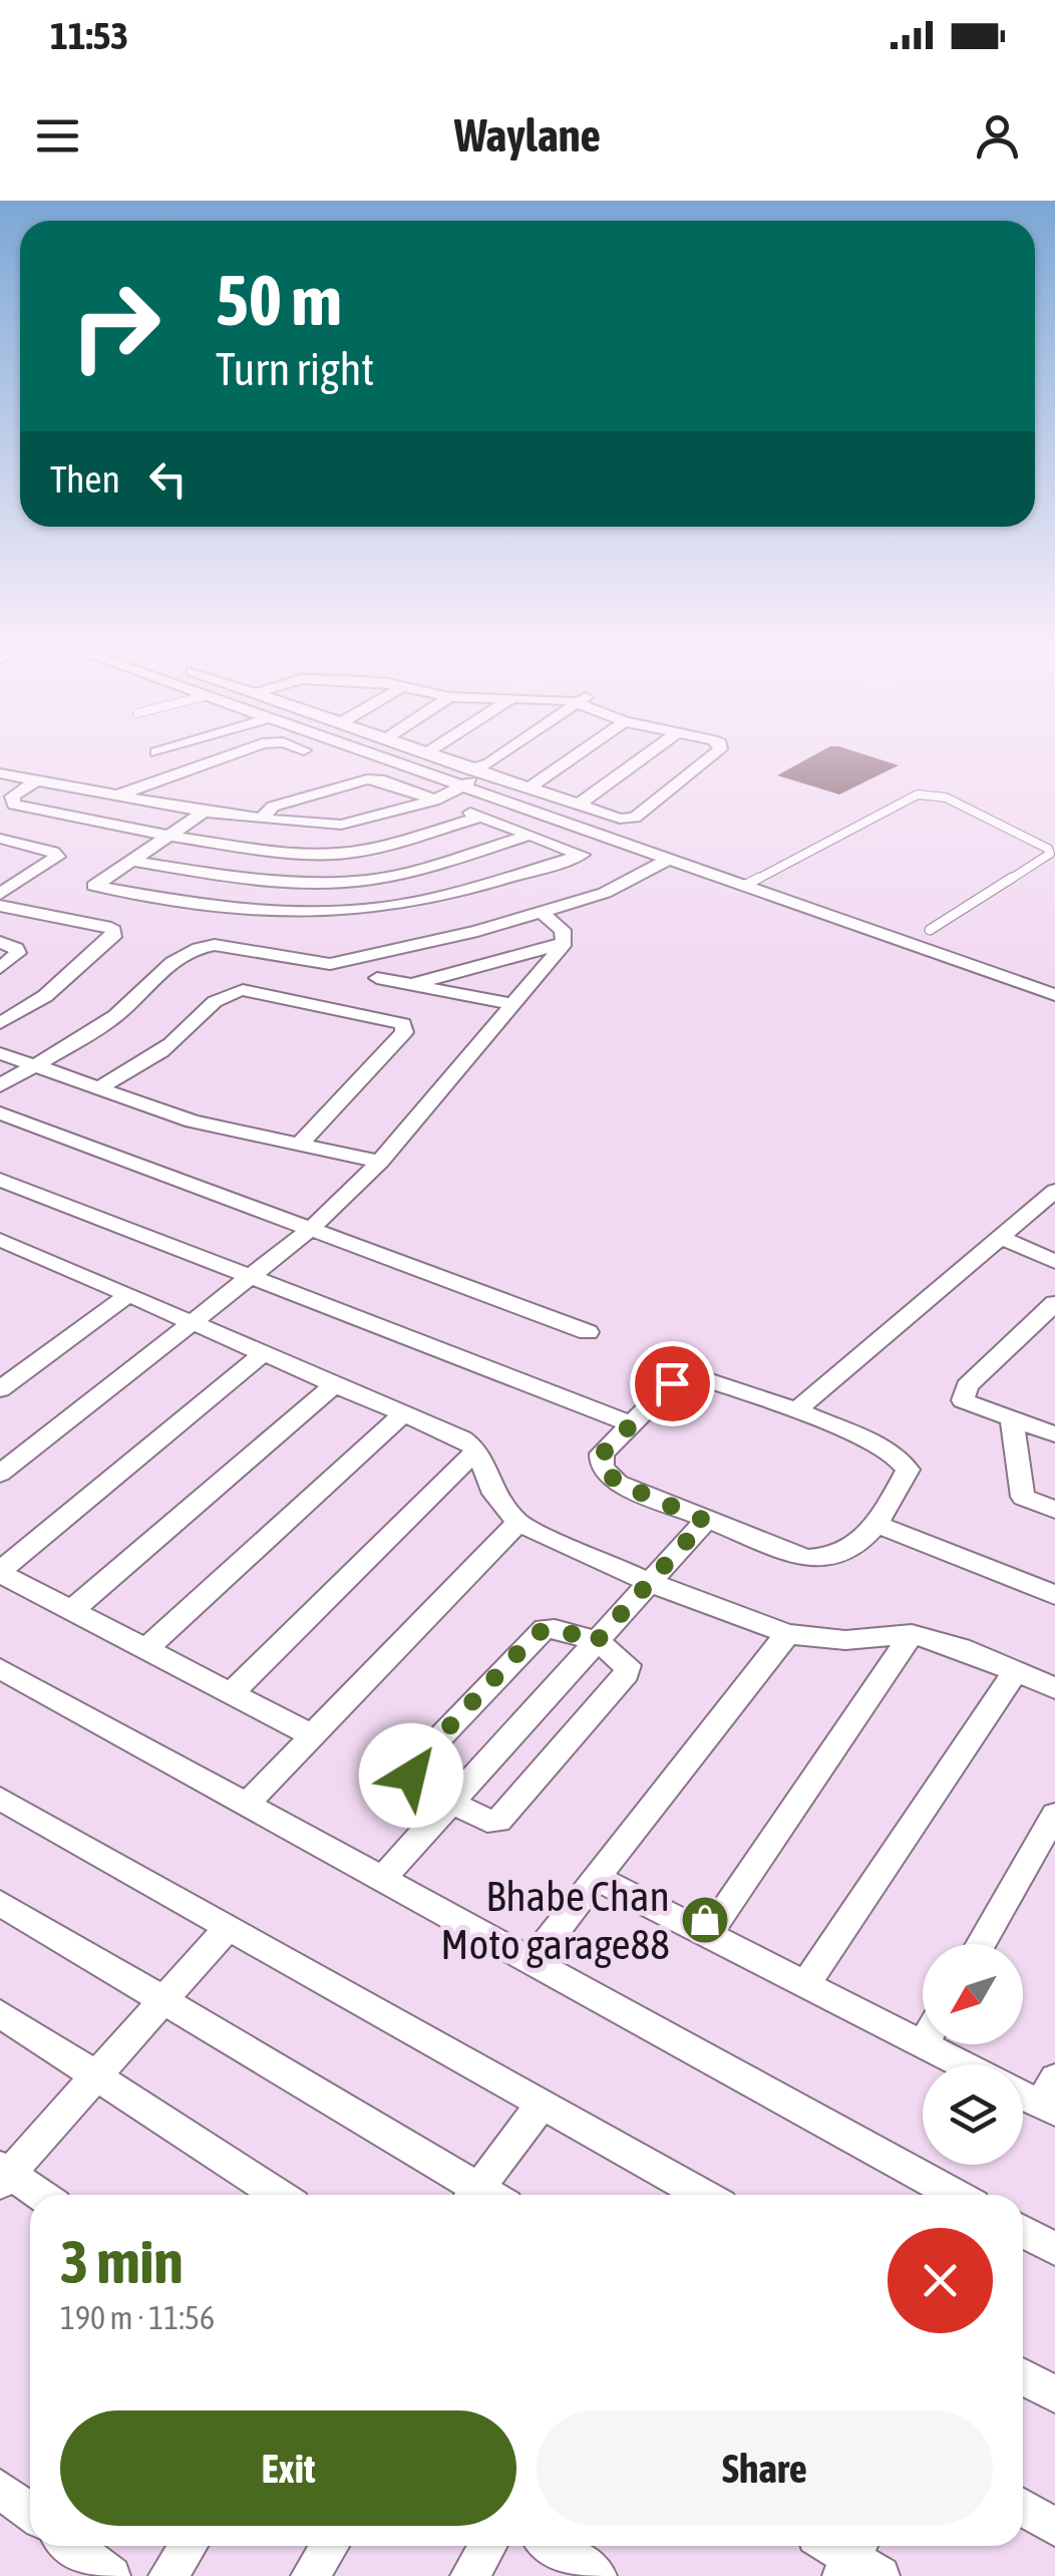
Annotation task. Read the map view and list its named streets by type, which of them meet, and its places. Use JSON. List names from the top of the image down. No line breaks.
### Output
{"places":{"shop":["Bhabe Chan Moto garage88"]},"north":"bottom left","page":{"status":"11:53","header":"Waylane","turn":["50 m","Turn right"],"then":"Then","heading":["3 min","190 m · 11:56"],"buttons":["Exit","Share"]}}
